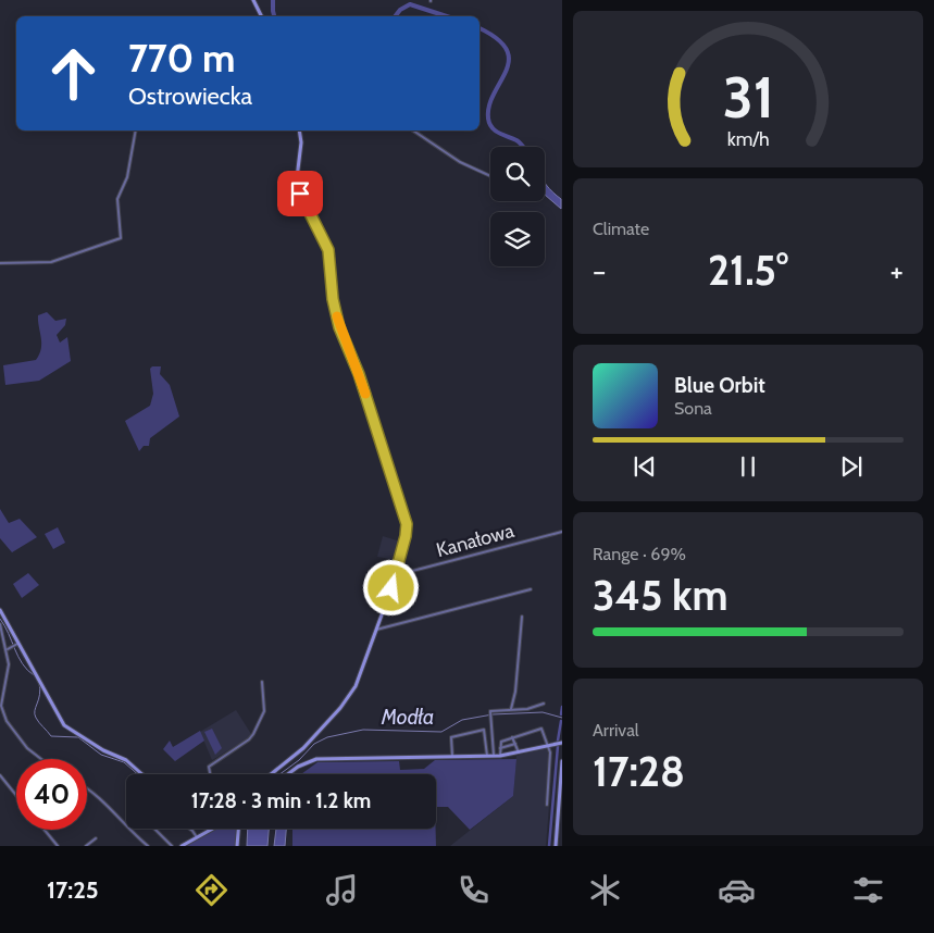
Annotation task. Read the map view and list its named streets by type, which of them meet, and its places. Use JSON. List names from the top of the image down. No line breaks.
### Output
{"streets":{"street":["Kanałowa"]},"water":["Modła"],"page":{"turn":["770 m","Ostrowiecka"],"tile":["Climate",["Range · 69%","345 km"],["Arrival","17:28"]],"heat":["−","21.5°","+"],"song":["Blue Orbit","Sona"],"limit":"40","trip":"17:28 · 3 min · 1.2 km","tabs":"17:25","gauge":["31","km/h"]}}
